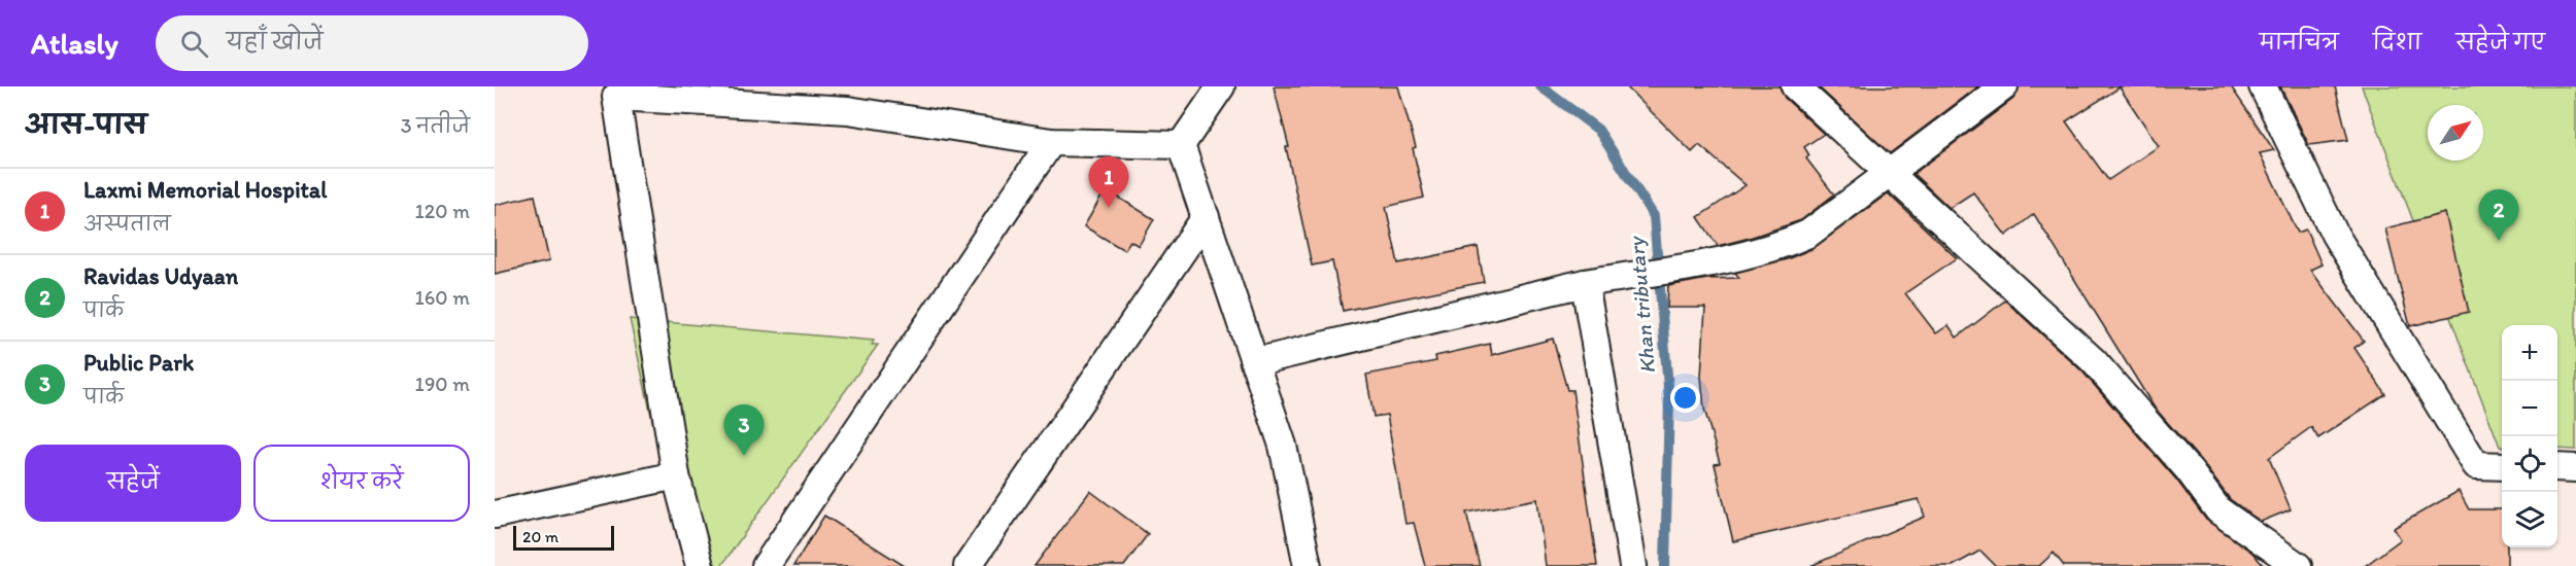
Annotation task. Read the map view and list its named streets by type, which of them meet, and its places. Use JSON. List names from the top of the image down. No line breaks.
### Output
{"water":["Khan tributary"],"scale_bar":"20 m","north":"top right","page":{"header":"Atlasly","search":"यहाँ खोजें","nav":["मानचित्र","दिशा","सहेजे गए"],"heading":["आस-पास","3 नतीजे"],"pins":["1","2","3"],"list":[{"mark":"1","name":"Laxmi Memorial Hospital","note":"अस्पताल","value":"120 m"},{"mark":"2","name":"Ravidas Udyaan","note":"पार्क","value":"160 m"},{"mark":"3","name":"Public Park","note":"पार्क","value":"190 m"}],"map_buttons":["+","−"],"buttons":["सहेजें","शेयर करें"],"scale":"20 m"}}
